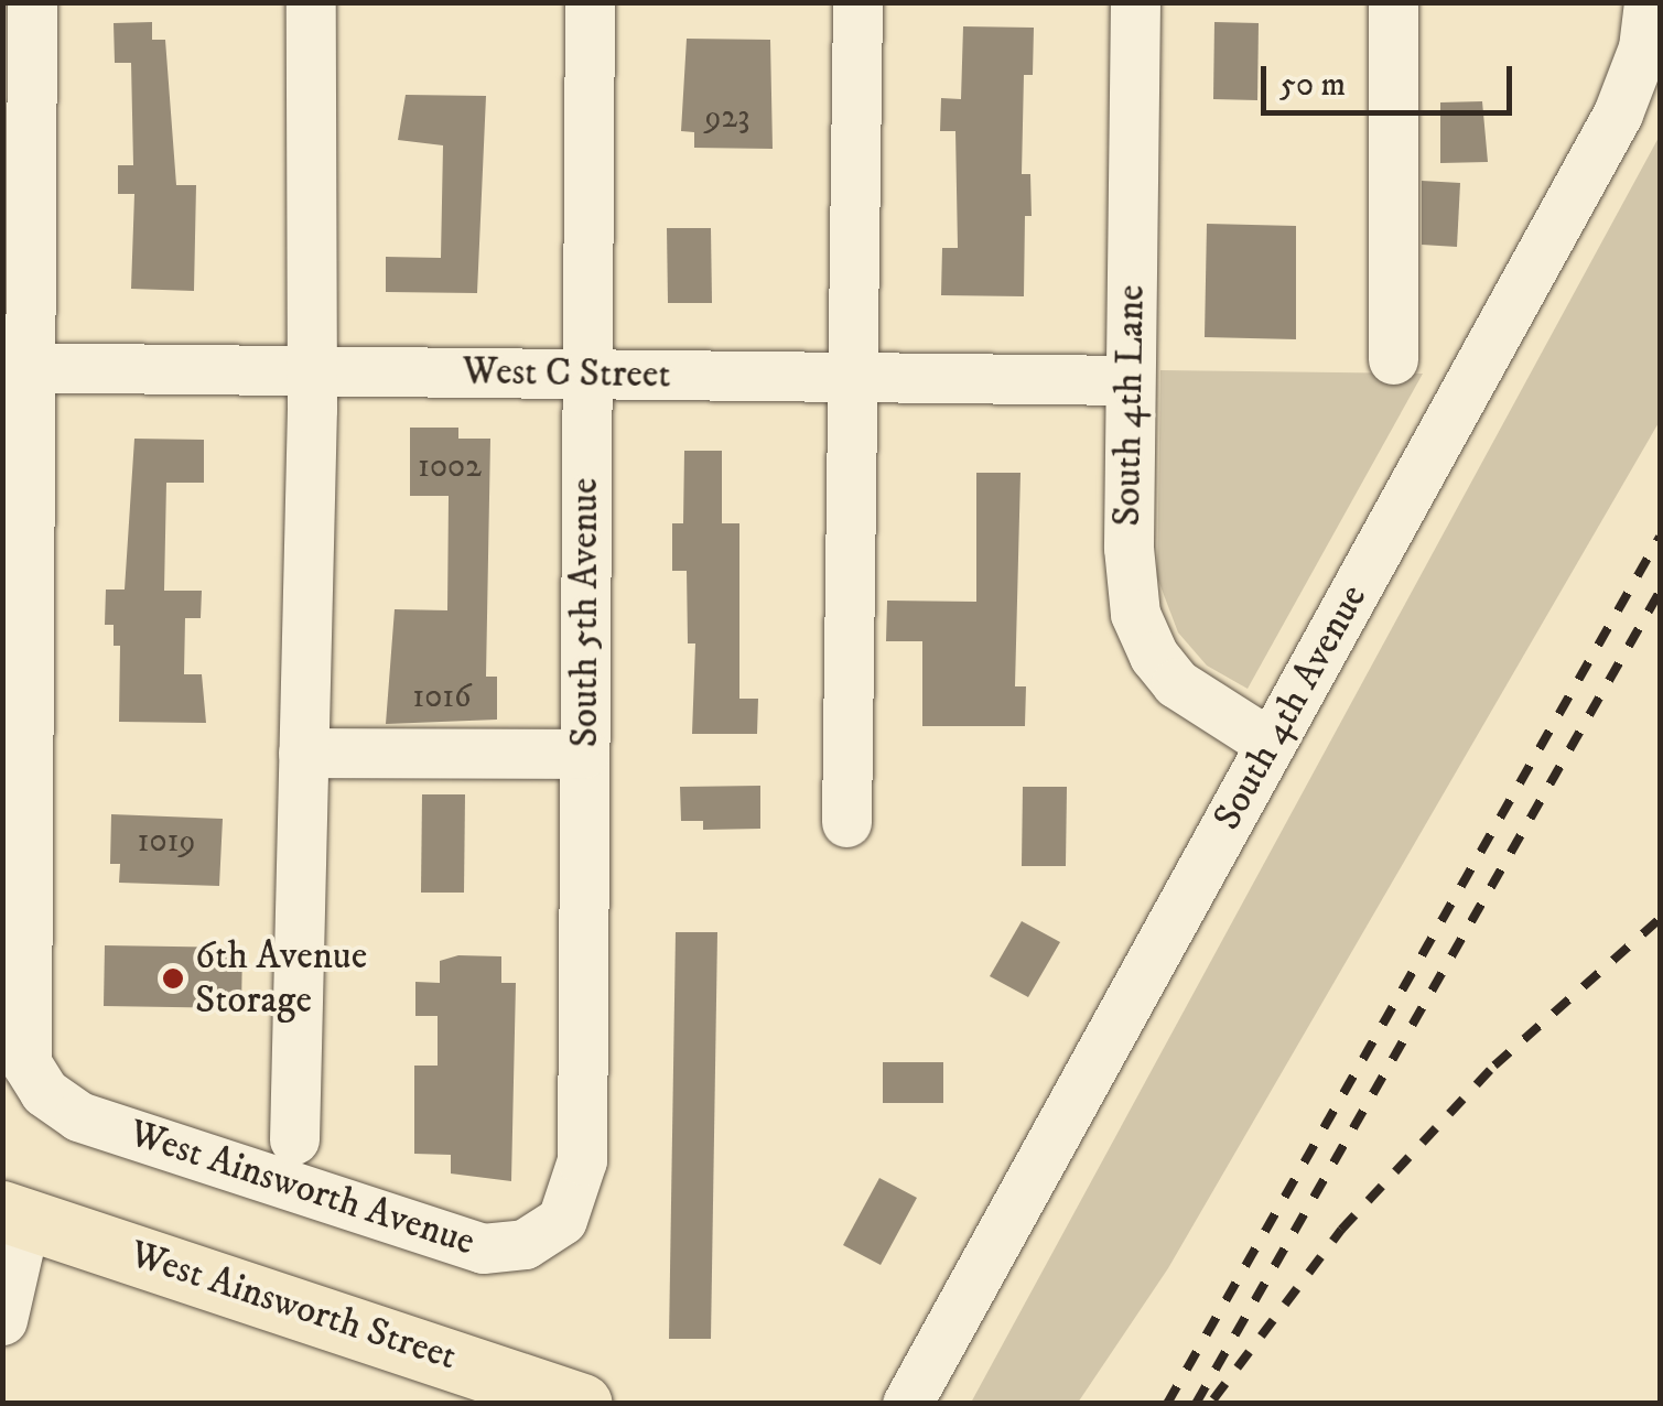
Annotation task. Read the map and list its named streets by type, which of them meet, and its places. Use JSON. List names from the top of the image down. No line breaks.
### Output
{"streets":{"main road":["West Ainsworth Street"],"street":["West C Street","South 4th Lane","South 5th Avenue","South 4th Avenue","West Ainsworth Avenue"]},"crossings":[["West C Street","South 4th Lane"],["West C Street","South 5th Avenue"],["West C Street","West Ainsworth Avenue"],["South 4th Lane","South 4th Avenue"],["South 5th Avenue","West Ainsworth Avenue"]],"places":["6th Avenue Storage"],"house_numbers":["923","1002","1016","1019"],"scale_bar":"50 m"}
